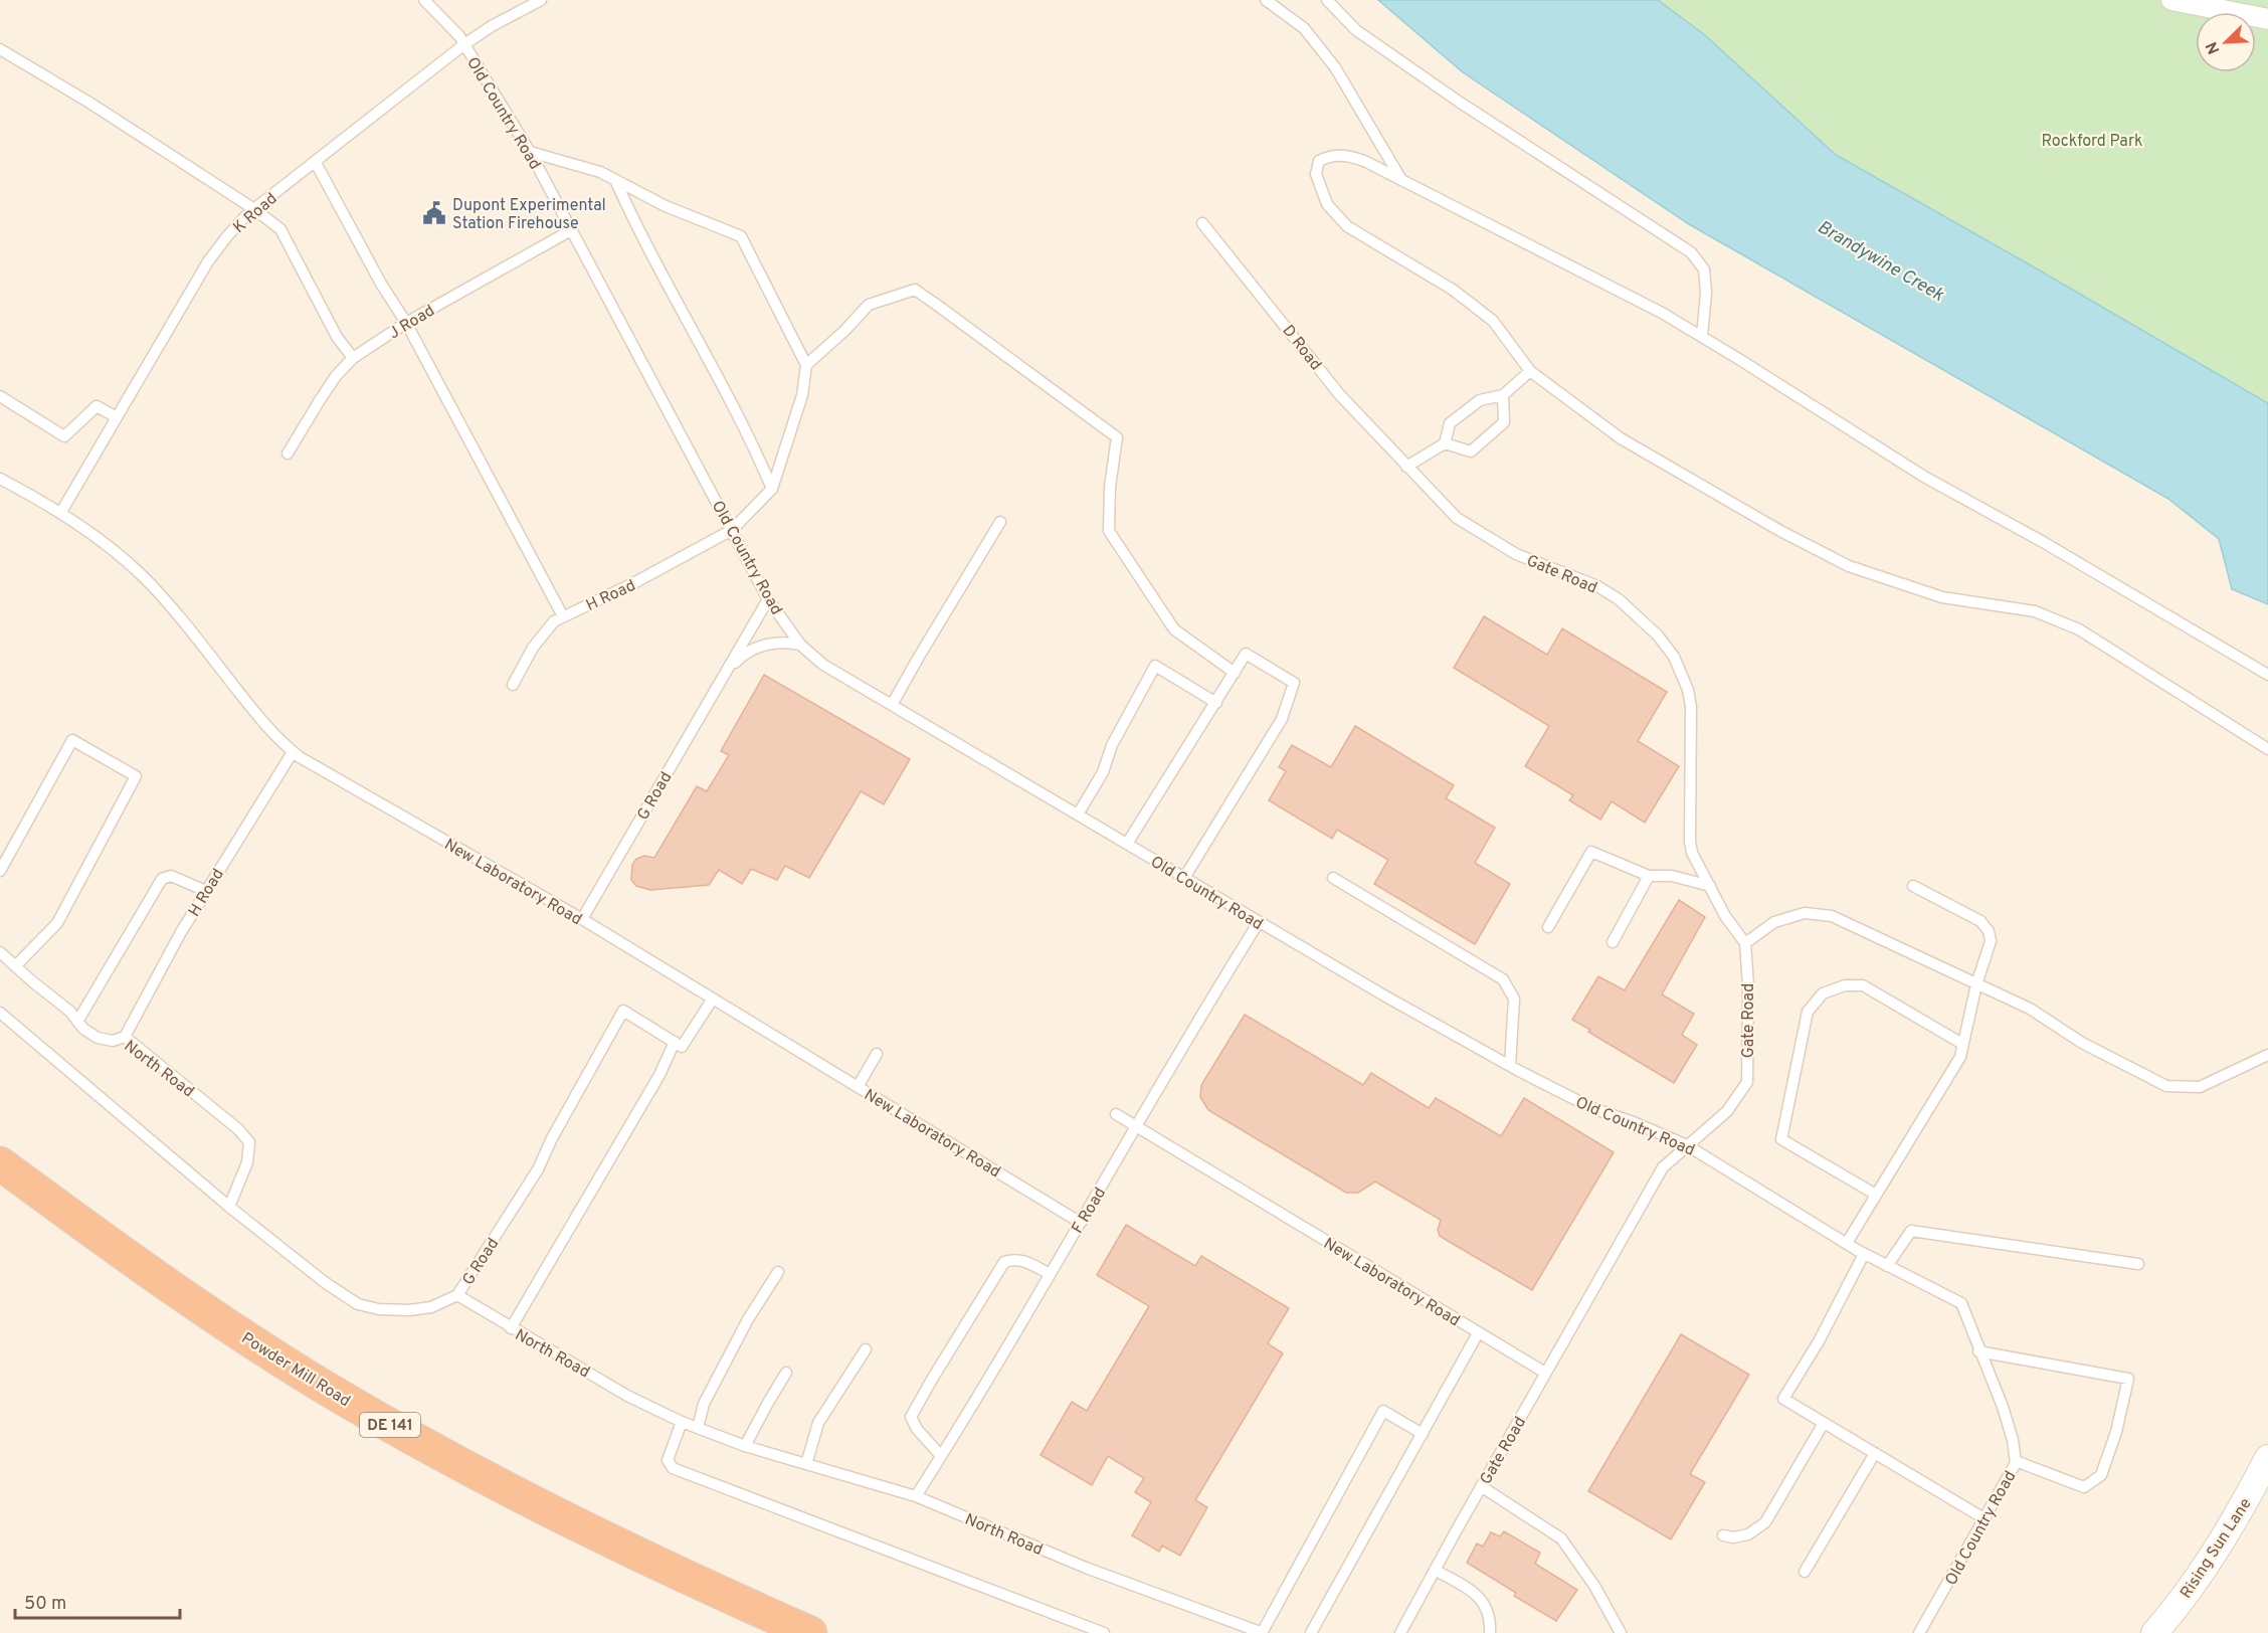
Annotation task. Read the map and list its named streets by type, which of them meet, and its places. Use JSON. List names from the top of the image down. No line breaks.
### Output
{"streets":{"highway":["Powder Mill Road","DE 141"],"street":["Rising Sun Lane"],"lane":["Old Country Road","K Road","J Road","D Road","Gate Road","H Road","G Road","New Laboratory Road","North Road","F Road"]},"crossings":[["Old Country Road","K Road"],["Old Country Road","J Road"],["Old Country Road","Gate Road"],["Old Country Road","H Road"],["Old Country Road","G Road"],["Old Country Road","F Road"],["K Road","New Laboratory Road"],["D Road","Gate Road"],["Gate Road","New Laboratory Road"],["H Road","New Laboratory Road"],["H Road","North Road"],["G Road","New Laboratory Road"],["G Road","North Road"],["New Laboratory Road","F Road"],["North Road","F Road"]],"water":["Brandywine Creek"],"parks":["Rockford Park"],"places":{"public building":["Dupont Experimental Station Firehouse"]},"scale_bar":"50 m","north":"bottom left"}
